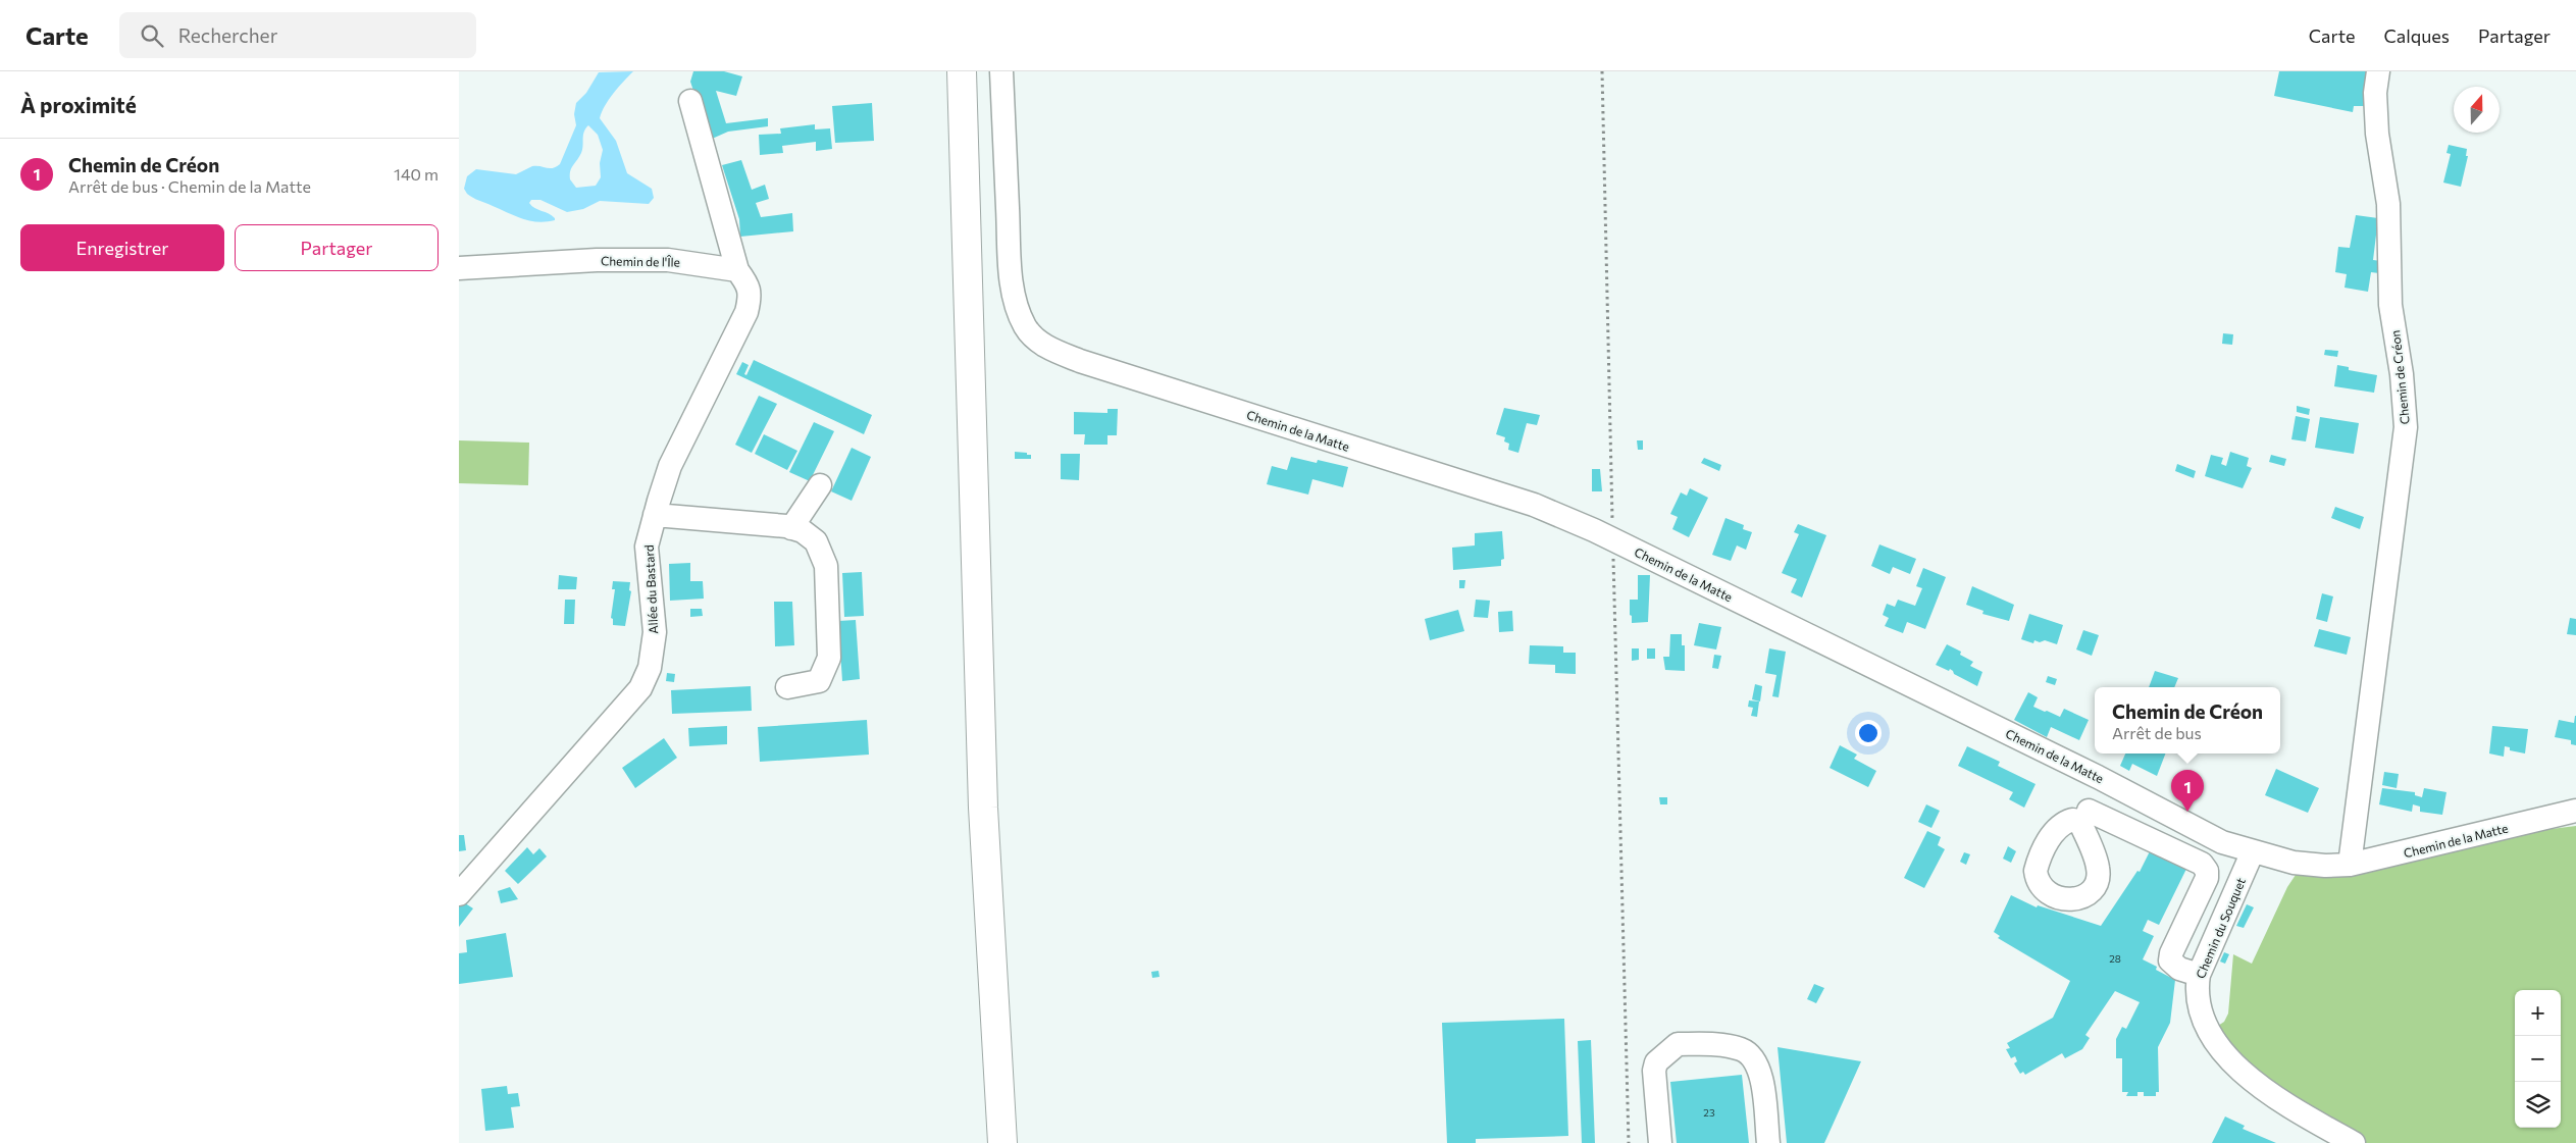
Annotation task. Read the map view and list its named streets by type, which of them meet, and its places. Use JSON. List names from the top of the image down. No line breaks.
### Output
{"streets":{"street":["Chemin de l'Île","Chemin de Créon","Chemin de la Matte","Allée du Bastard","Chemin du Souquet"]},"crossings":[["Chemin de l'Île","Allée du Bastard"],["Chemin de Créon","Chemin de la Matte"],["Chemin de la Matte","Chemin du Souquet"]],"house_numbers":["28","23"],"north":"top","page":{"header":"Carte","search":"Rechercher","nav":["Carte","Calques","Partager"],"heading":"À proximité","list":[{"mark":"1","name":"Chemin de Créon","note":"Arrêt de bus · Chemin de la Matte","value":"140 m"}],"buttons":["Enregistrer","Partager"],"popup":["Chemin de Créon","Arrêt de bus"],"pins":"1","map_buttons":["+","−"]}}
